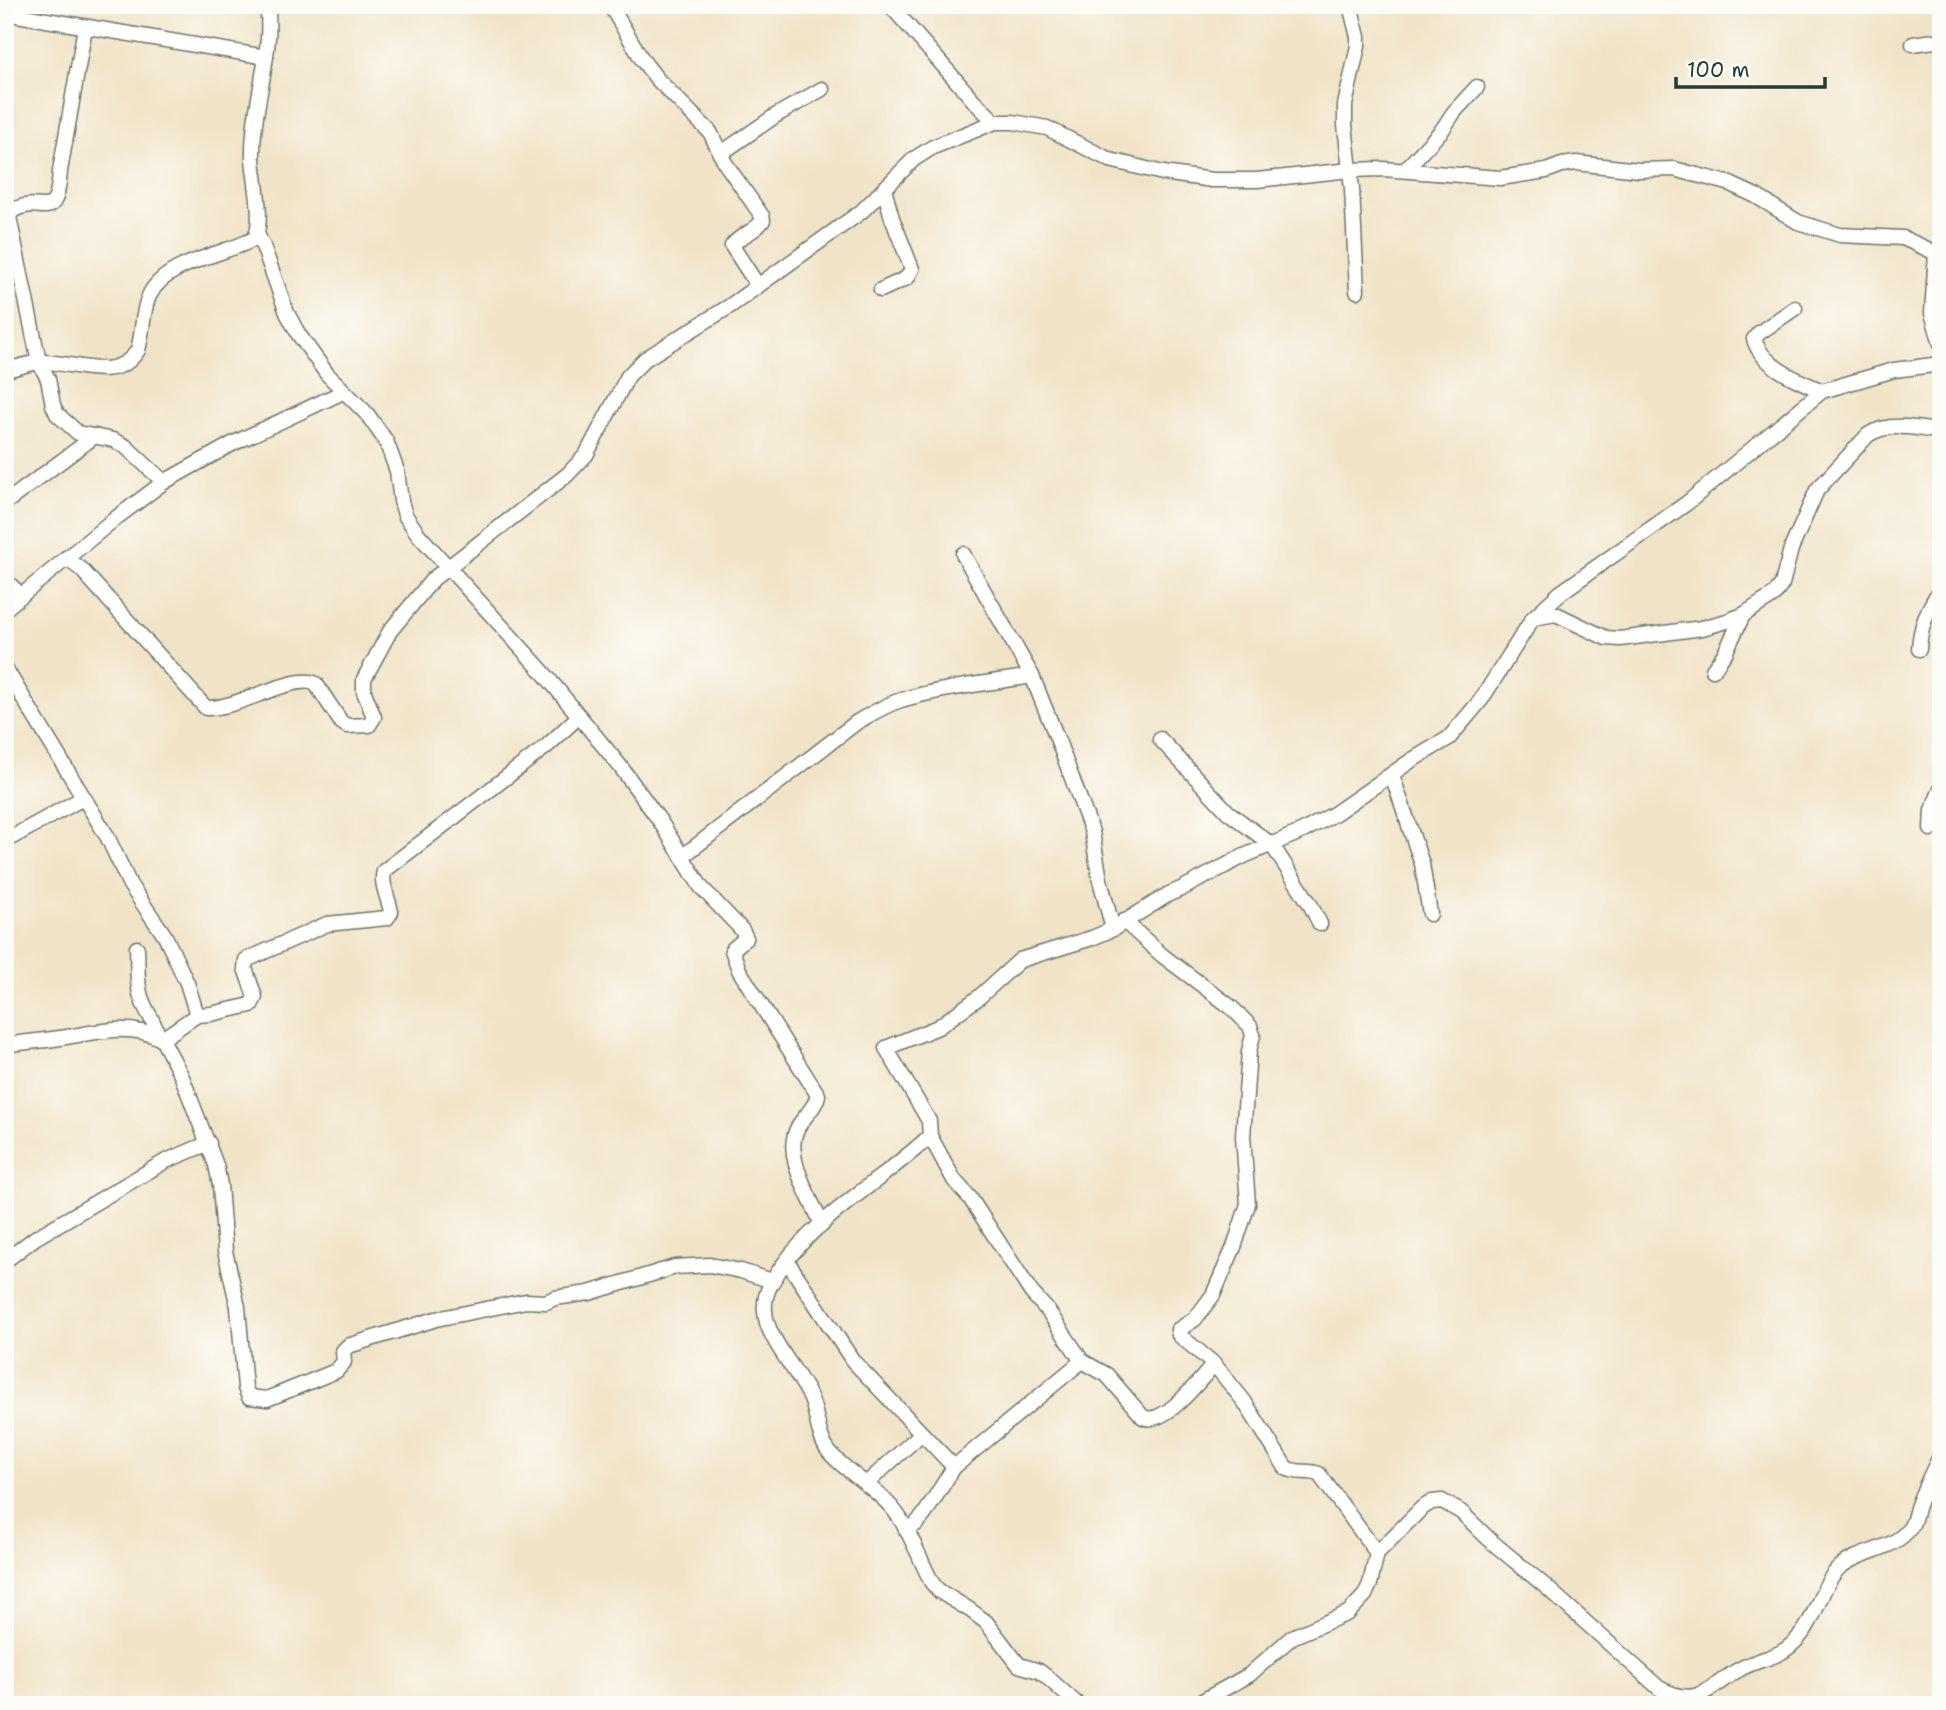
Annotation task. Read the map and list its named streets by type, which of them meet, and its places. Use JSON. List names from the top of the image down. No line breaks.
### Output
{"scale_bar":"100 m"}
